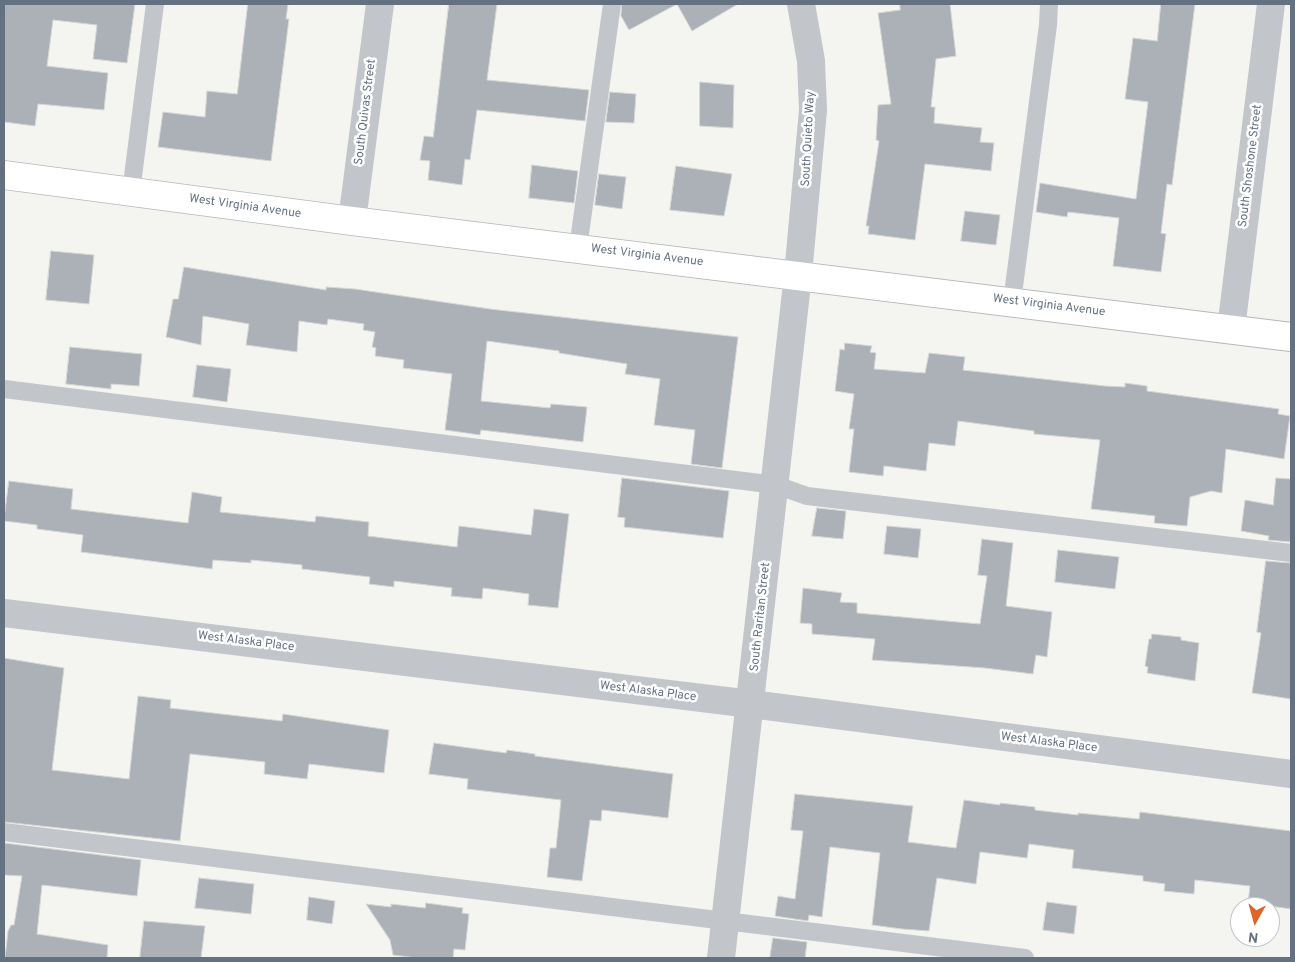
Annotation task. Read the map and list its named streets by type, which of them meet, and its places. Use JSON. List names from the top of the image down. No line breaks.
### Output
{"streets":{"street":["South Quivas Street","South Quieto Way","South Shoshone Street","West Virginia Avenue","South Raritan Street","West Alaska Place"]},"crossings":[["South Quivas Street","West Virginia Avenue"],["South Quieto Way","West Virginia Avenue"],["South Quieto Way","South Raritan Street"],["South Shoshone Street","West Virginia Avenue"],["West Virginia Avenue","South Raritan Street"],["South Raritan Street","West Alaska Place"]],"north":"bottom"}
